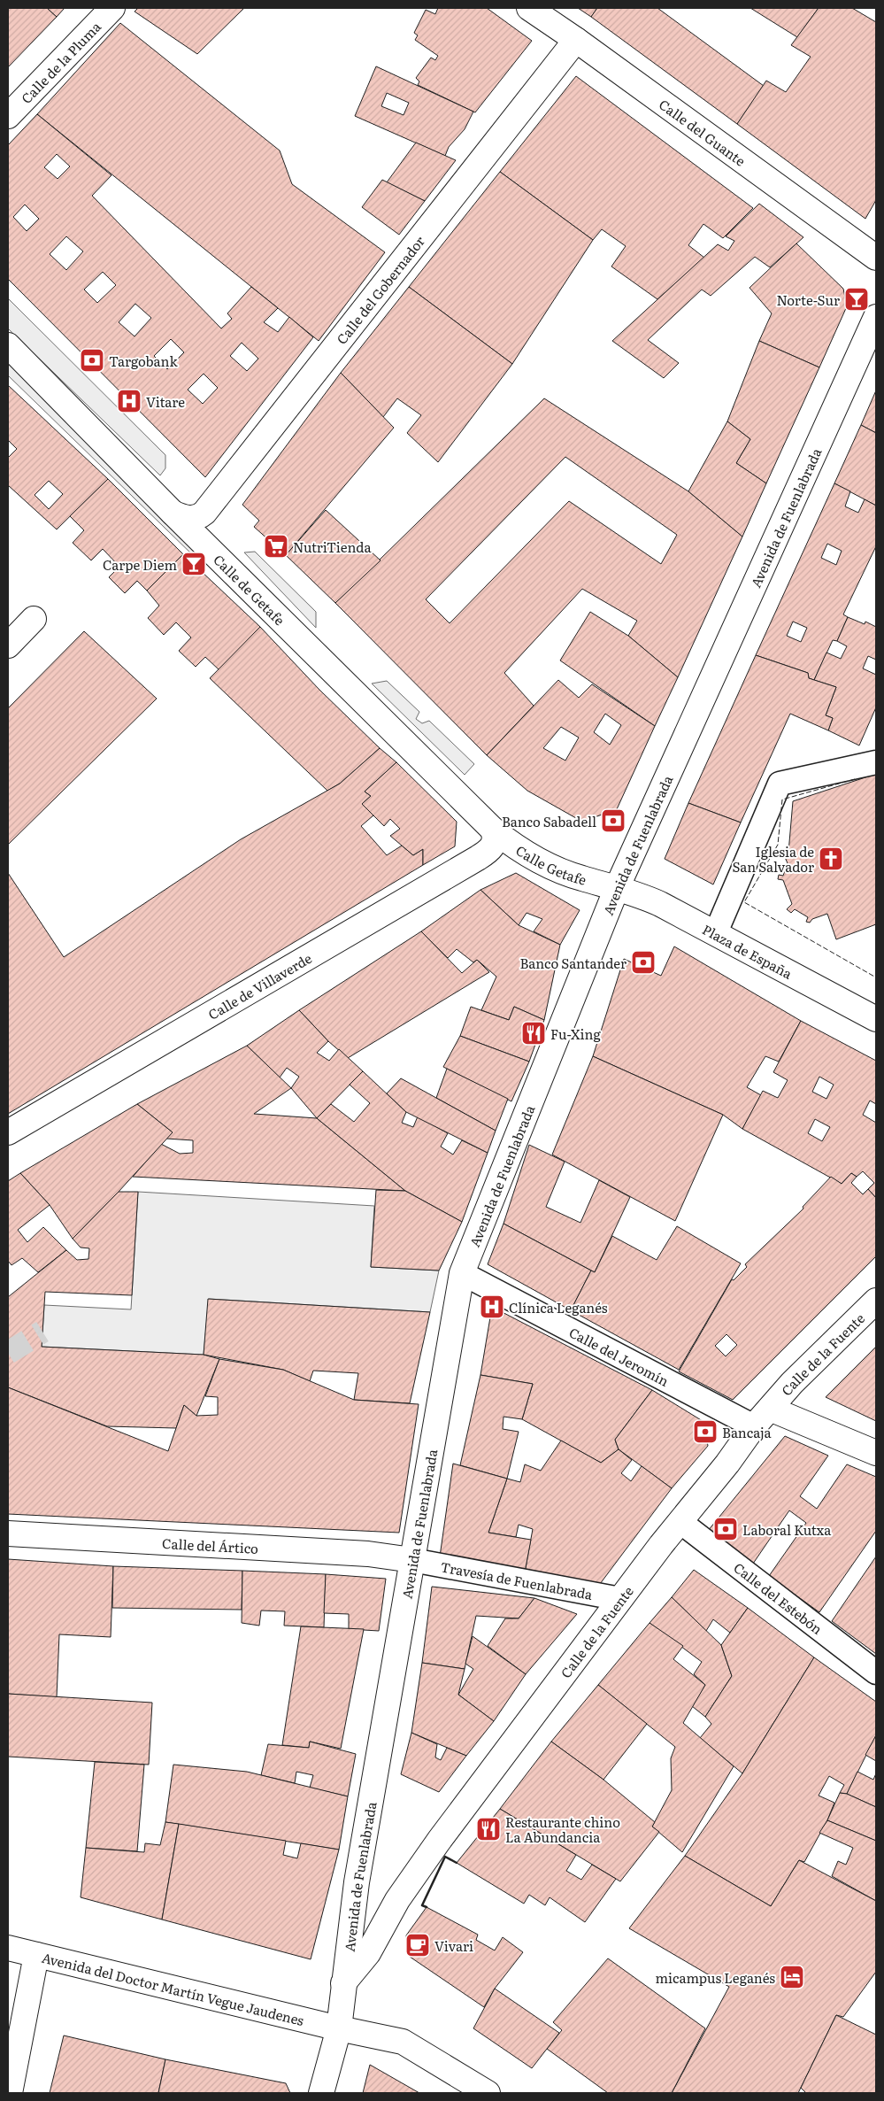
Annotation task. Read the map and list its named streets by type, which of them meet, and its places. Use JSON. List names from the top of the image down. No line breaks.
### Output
{"streets":{"main road":["Calle de la Pluma","Calle del Guante","Calle del Gobernador","Avenida de Fuenlabrada","Calle de Getafe","Calle Getafe","Plaza de España","Calle de Villaverde","Calle de la Fuente","Calle del Ártico","Avenida del Doctor Martín Vegue Jaudenes"],"street":["Calle del Jeromín","Travesía de Fuenlabrada","Calle del Estebón"]},"crossings":[["Calle del Guante","Calle del Gobernador"],["Calle del Gobernador","Calle de Getafe"],["Avenida de Fuenlabrada","Calle Getafe"],["Avenida de Fuenlabrada","Plaza de España"],["Avenida de Fuenlabrada","Calle de la Fuente"],["Avenida de Fuenlabrada","Calle del Jeromín"],["Avenida de Fuenlabrada","Calle del Ártico"],["Avenida de Fuenlabrada","Travesía de Fuenlabrada"],["Avenida de Fuenlabrada","Avenida del Doctor Martín Vegue Jaudenes"],["Calle de Getafe","Calle Getafe"],["Calle de Getafe","Calle de Villaverde"],["Calle Getafe","Plaza de España"],["Calle Getafe","Calle de Villaverde"],["Calle de la Fuente","Calle del Jeromín"],["Calle de la Fuente","Travesía de Fuenlabrada"],["Calle de la Fuente","Calle del Estebón"],["Calle del Ártico","Travesía de Fuenlabrada"]],"places":{"bar":["Norte-Sur","Carpe Diem"],"bank":["Targobank","Banco Sabadell","Banco Santander","Bancaja","Laboral Kutxa"],"hospital":["Vitare","Clínica Leganés"],"supermarket":["NutriTienda"],"church":["Iglesia de San Salvador"],"restaurant":["Fu-Xing","Restaurante chino La Abundancia"],"cafe":["Vivari"],"hotel":["micampus Leganés"]}}
